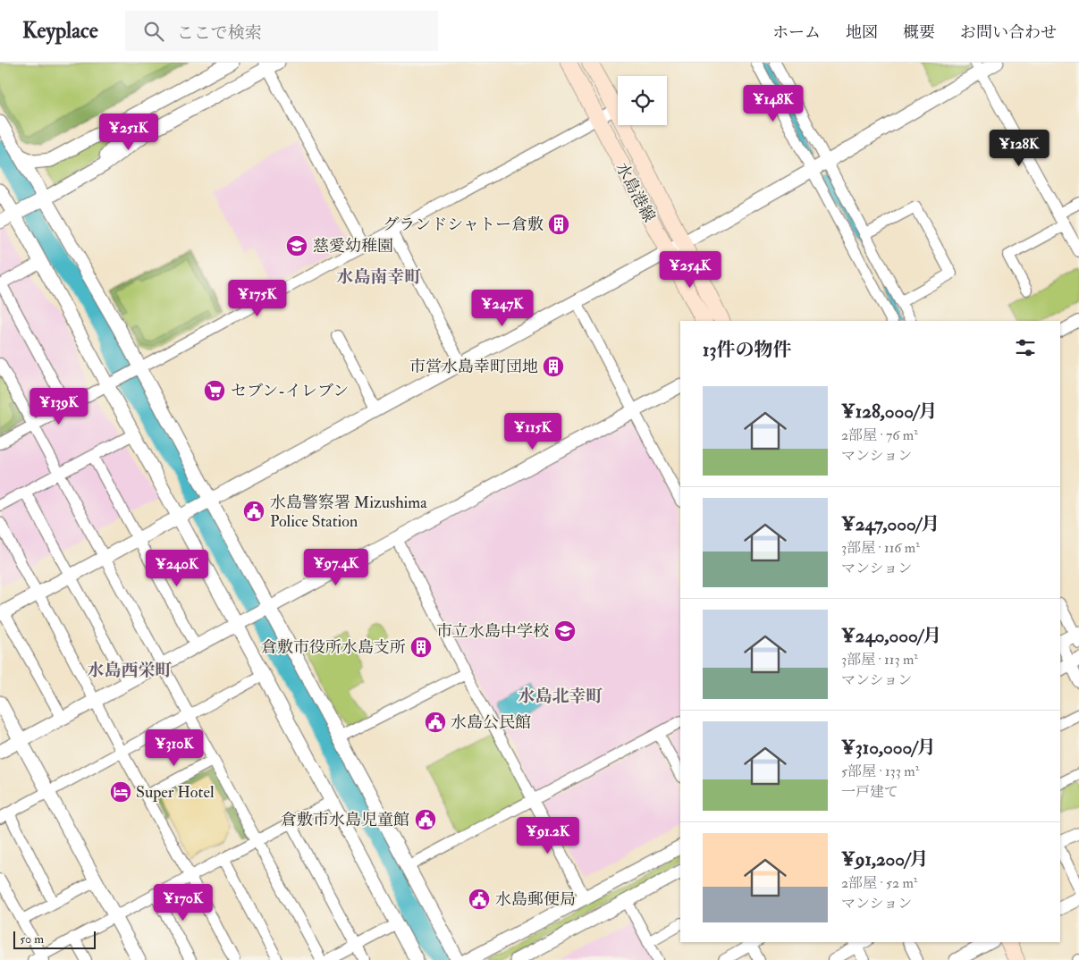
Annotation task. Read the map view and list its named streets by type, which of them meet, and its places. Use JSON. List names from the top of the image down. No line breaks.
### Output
{"streets":{"main road":["水島港線"]},"districts":["水島南幸町","水島西栄町","水島北幸町"],"places":{"building":["グランドシャトー倉敷","市営水島幸町団地","倉敷市役所水島支所"],"school or university":["慈愛幼稚園","市立水島中学校"],"supermarket":["セブン-イレブン"],"public building":["水島警察署 Mizushima Police Station","水島公民館","倉敷市水島児童館","水島郵便局"],"hotel":["Super Hotel"]},"scale_bar":"50 m","page":{"header":"Keyplace","search":"ここで検索","nav":["ホーム","地図","概要","お問い合わせ"],"price":["¥148K","¥251K","¥128K","¥254K","¥175K","¥247K","¥139K","¥115K","¥97.4K","¥240K","¥310K","¥91.2K","¥170K"],"heading":"13件の物件","list":[{"name":"¥128,000/月","note":"2部屋 · 76 m² · マンション"},{"name":"¥247,000/月","note":"3部屋 · 116 m² · マンション"},{"name":"¥240,000/月","note":"3部屋 · 113 m² · マンション"},{"name":"¥310,000/月","note":"5部屋 · 133 m² · 一戸建て"},{"name":"¥91,200/月","note":"2部屋 · 52 m² · マンション"}],"scale":"50 m"}}
